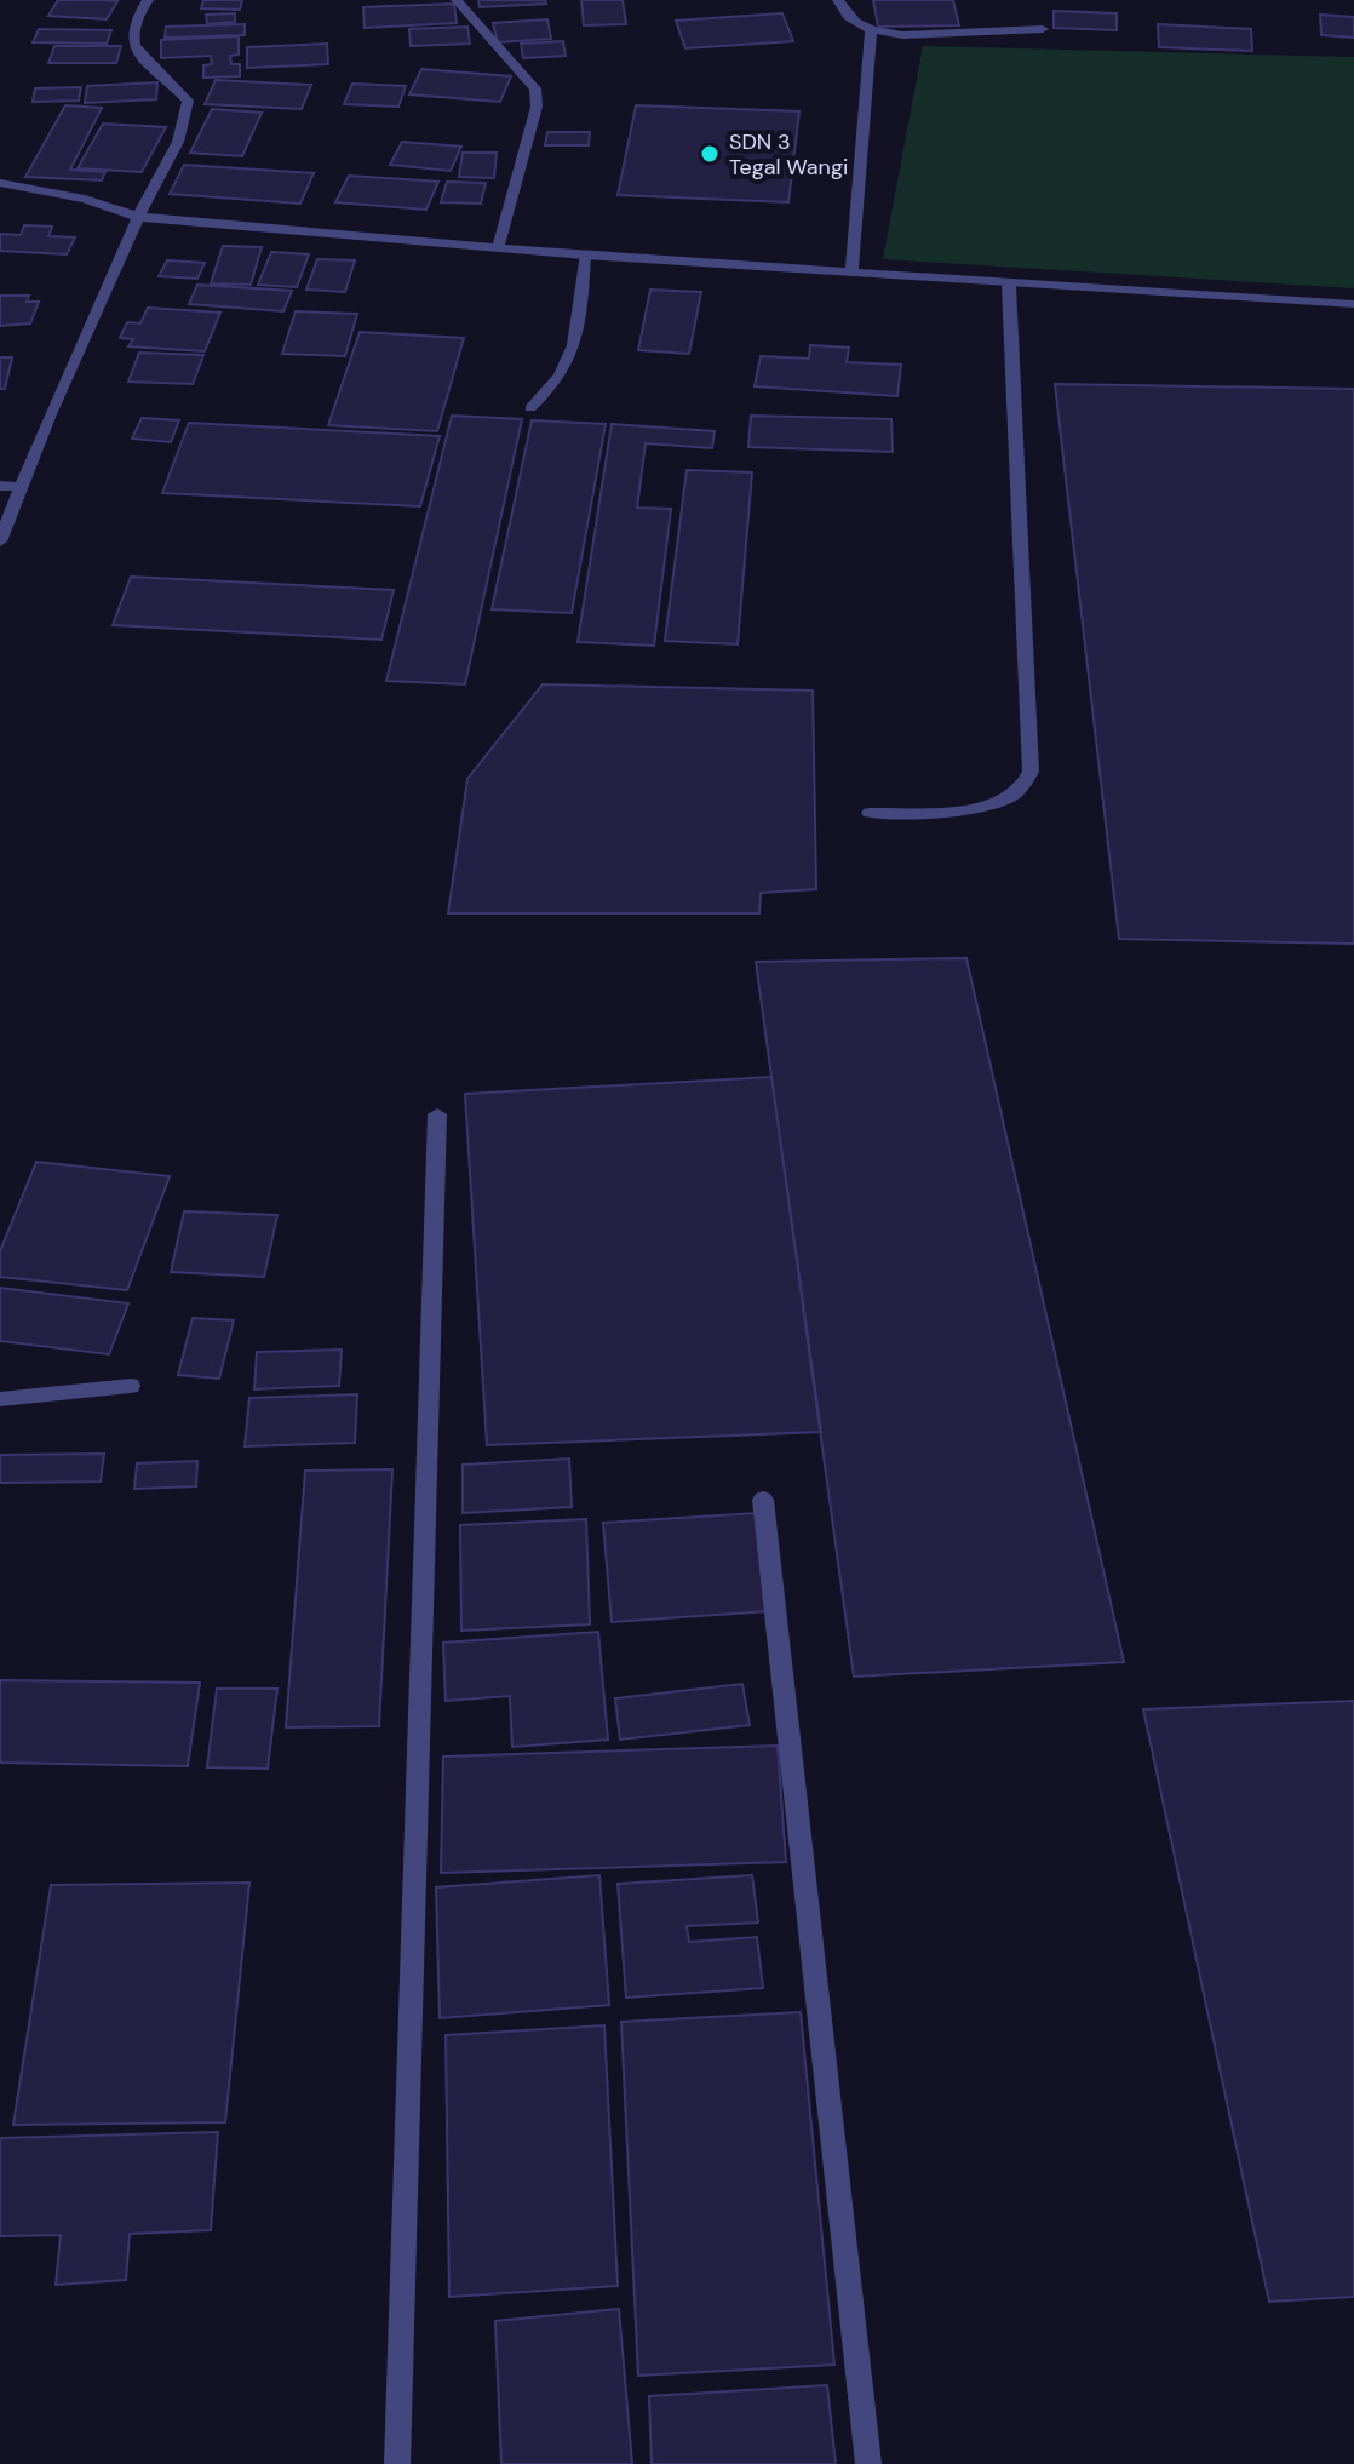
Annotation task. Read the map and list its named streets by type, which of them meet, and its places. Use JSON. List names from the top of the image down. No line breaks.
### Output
{"places":["SDN 3 Tegal Wangi"]}
